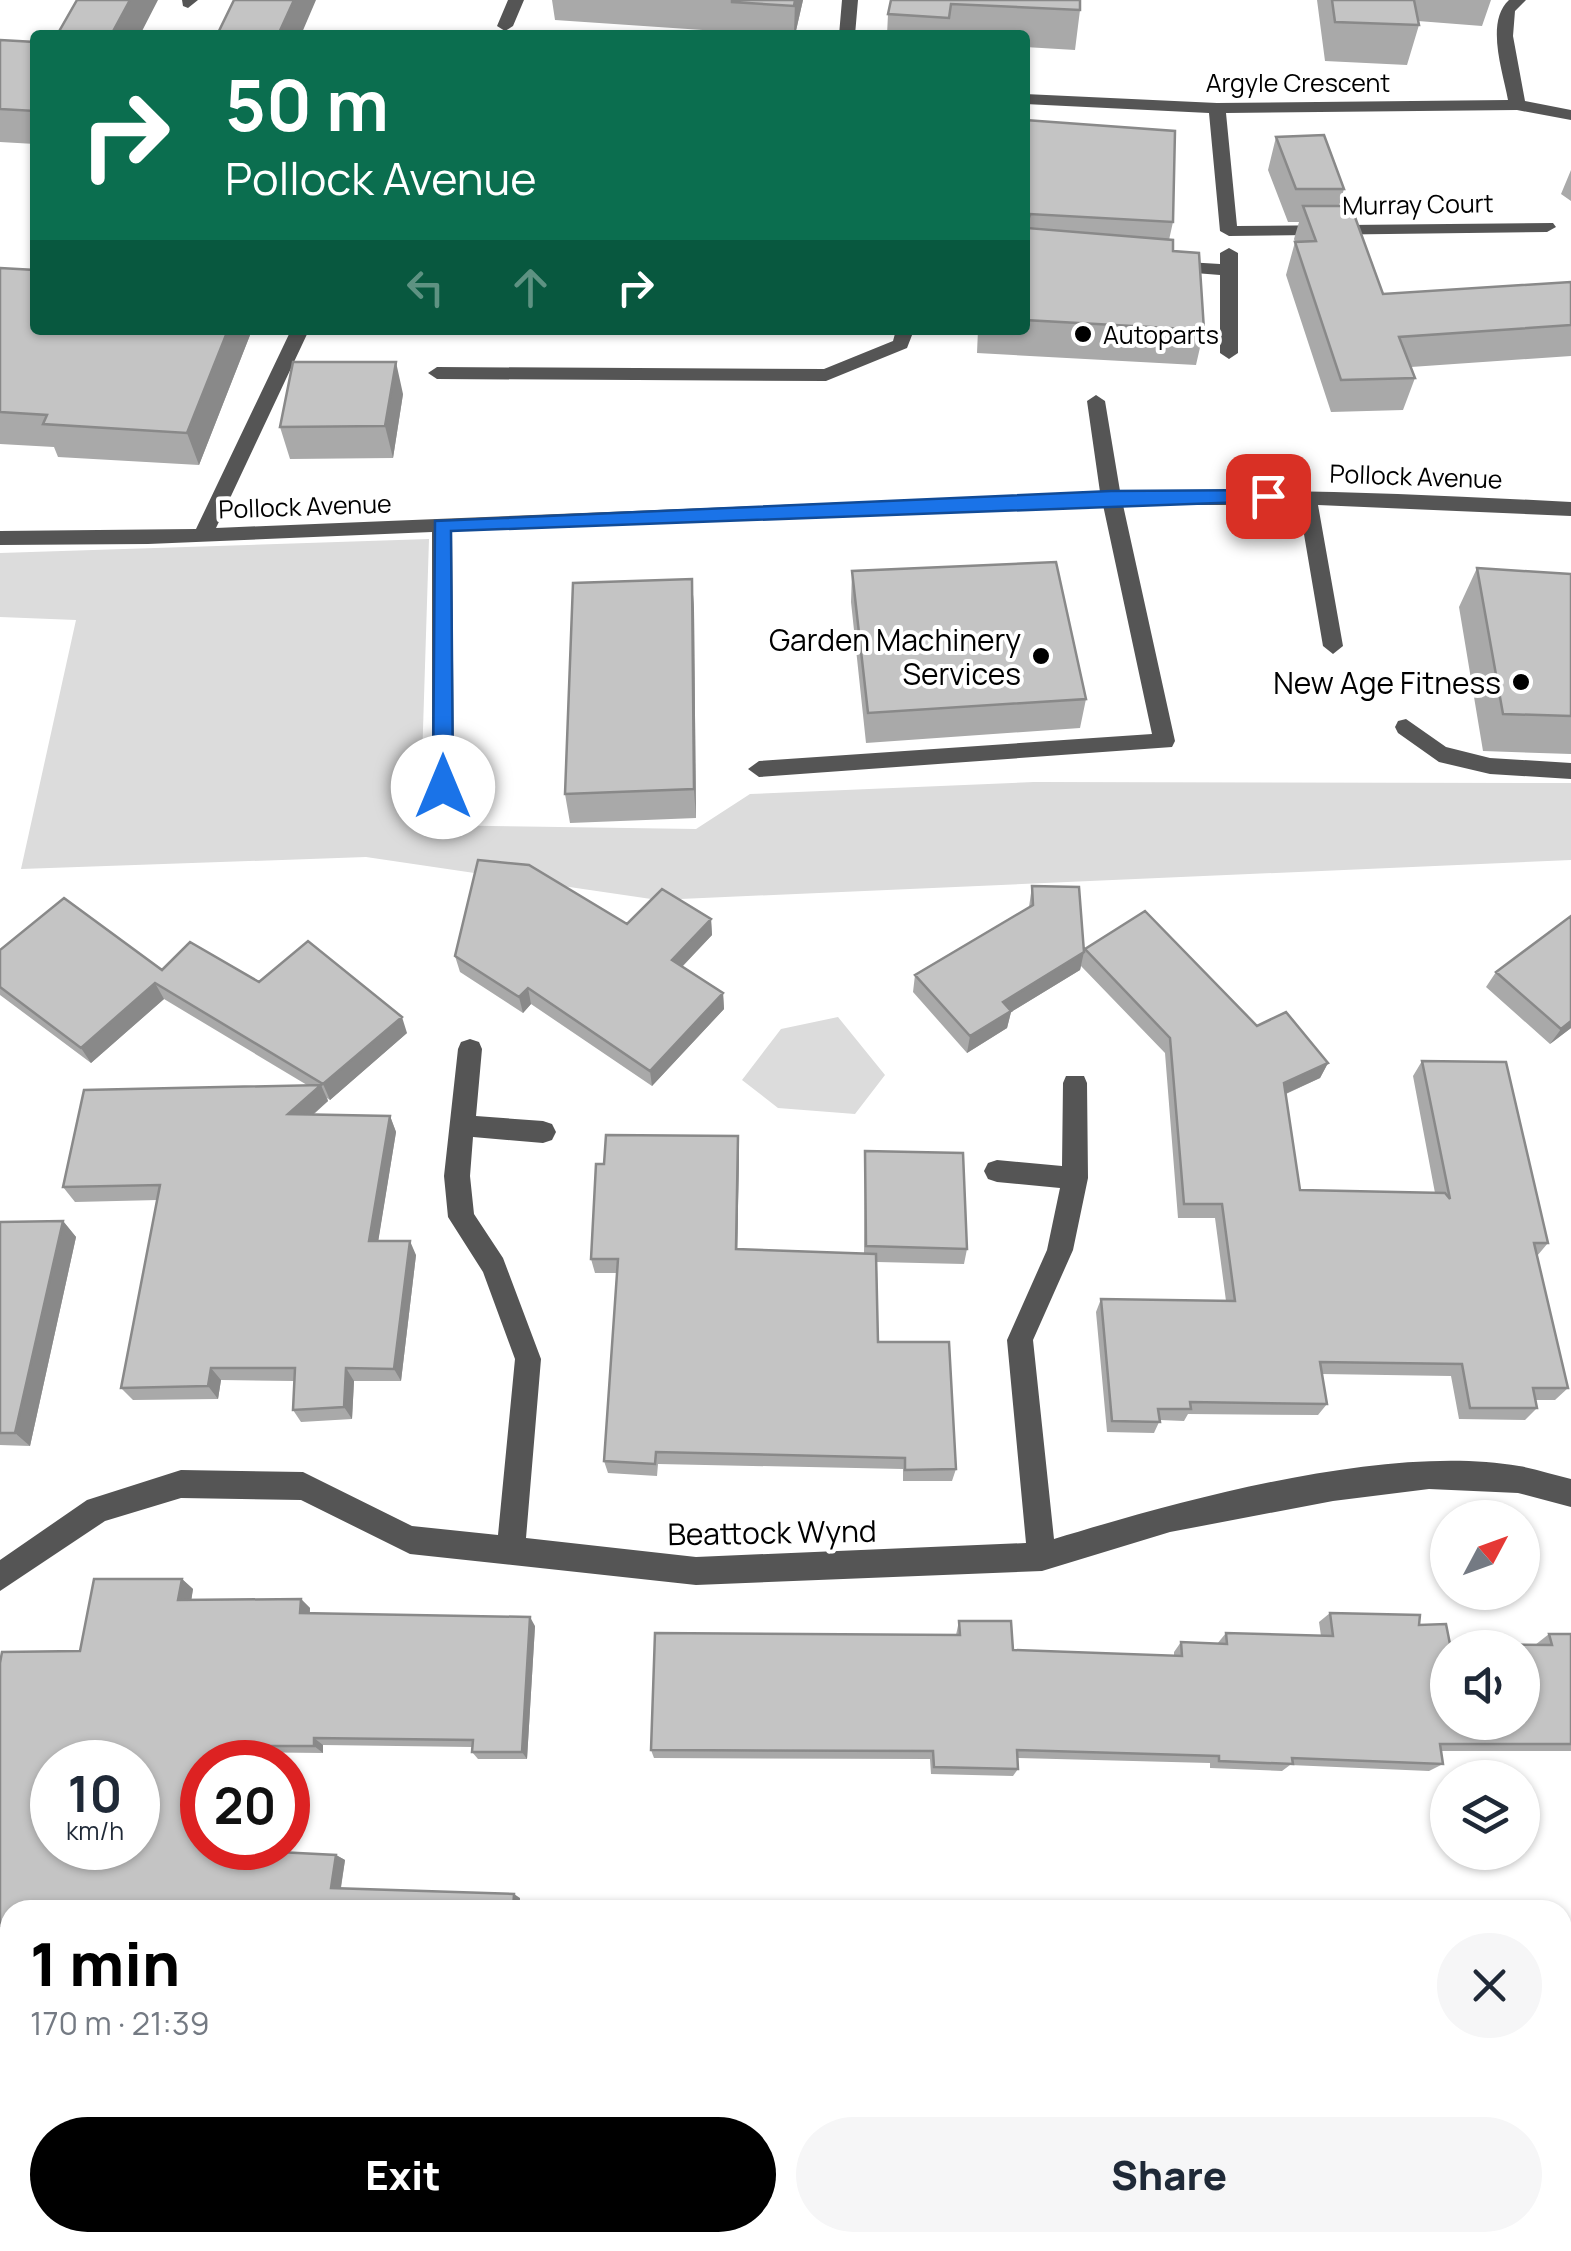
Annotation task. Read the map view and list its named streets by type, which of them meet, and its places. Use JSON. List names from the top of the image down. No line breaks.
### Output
{"streets":{"street":["Argyle Crescent","Murray Court","Pollock Avenue","Beattock Wynd"]},"places":["Autoparts","Garden Machinery Services","New Age Fitness"],"north":"top right","page":{"turn":["50 m","Pollock Avenue"],"speed":"10 km/h","limit":"20","heading":["1 min","170 m · 21:39"],"buttons":["Exit","Share"]}}
